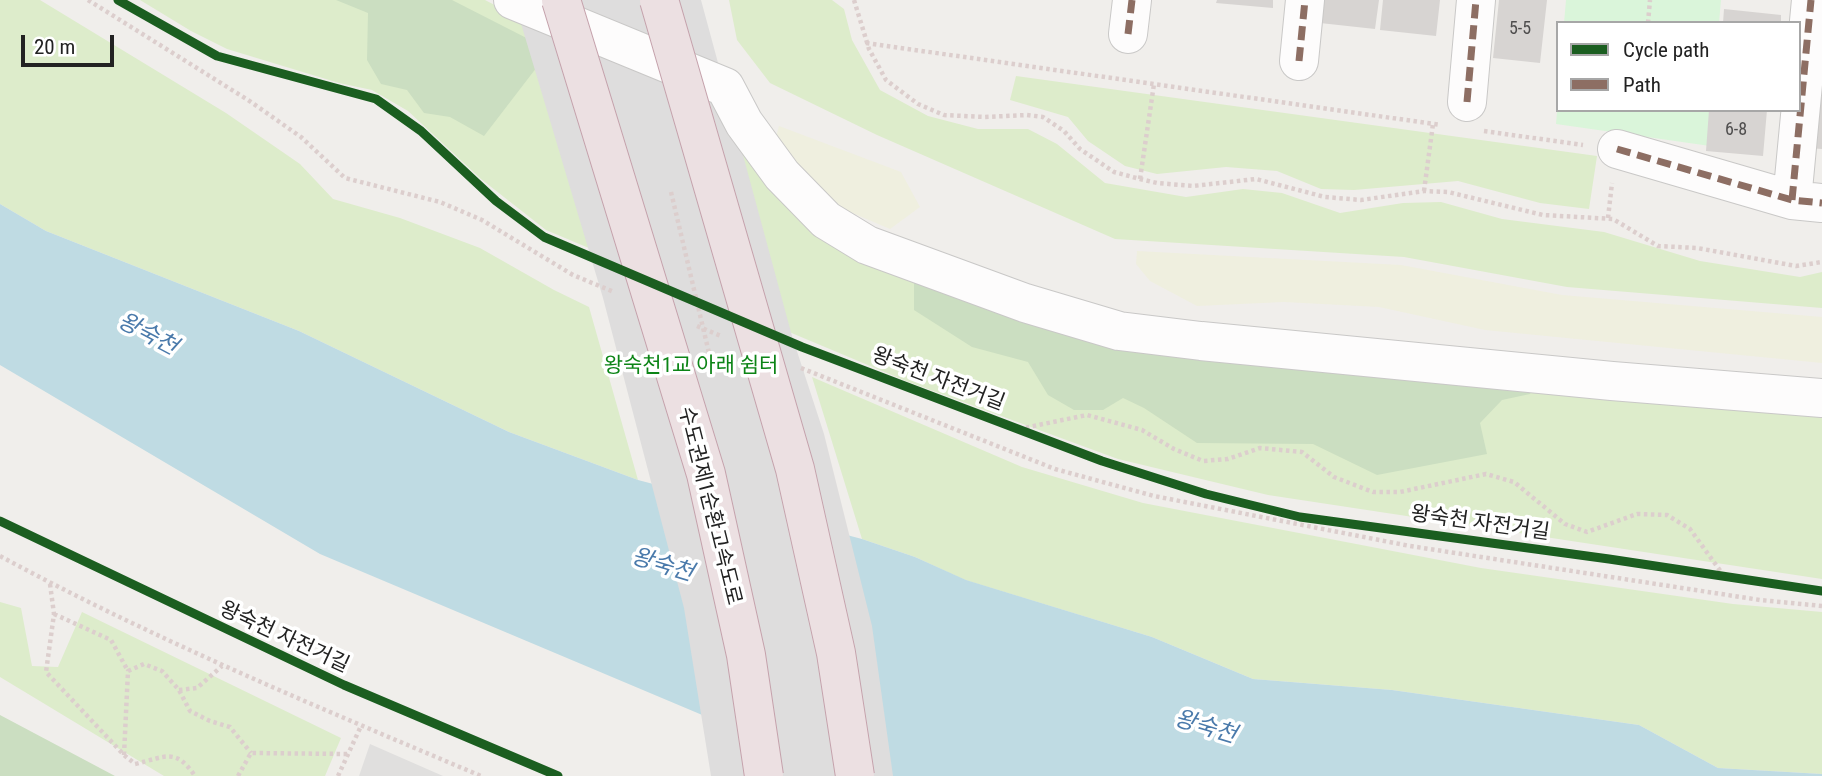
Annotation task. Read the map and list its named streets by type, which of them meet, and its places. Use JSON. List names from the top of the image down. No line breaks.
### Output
{"streets":{"highway":["수도권제1순환고속도로"],"cycle path":["왕숙천 자전거길"]},"water":["왕숙천"],"parks":["왕숙천1교 아래 쉼터"],"house_numbers":["5-5","6-8"],"legend":["Cycle path","Path"],"scale_bar":"20 m"}
